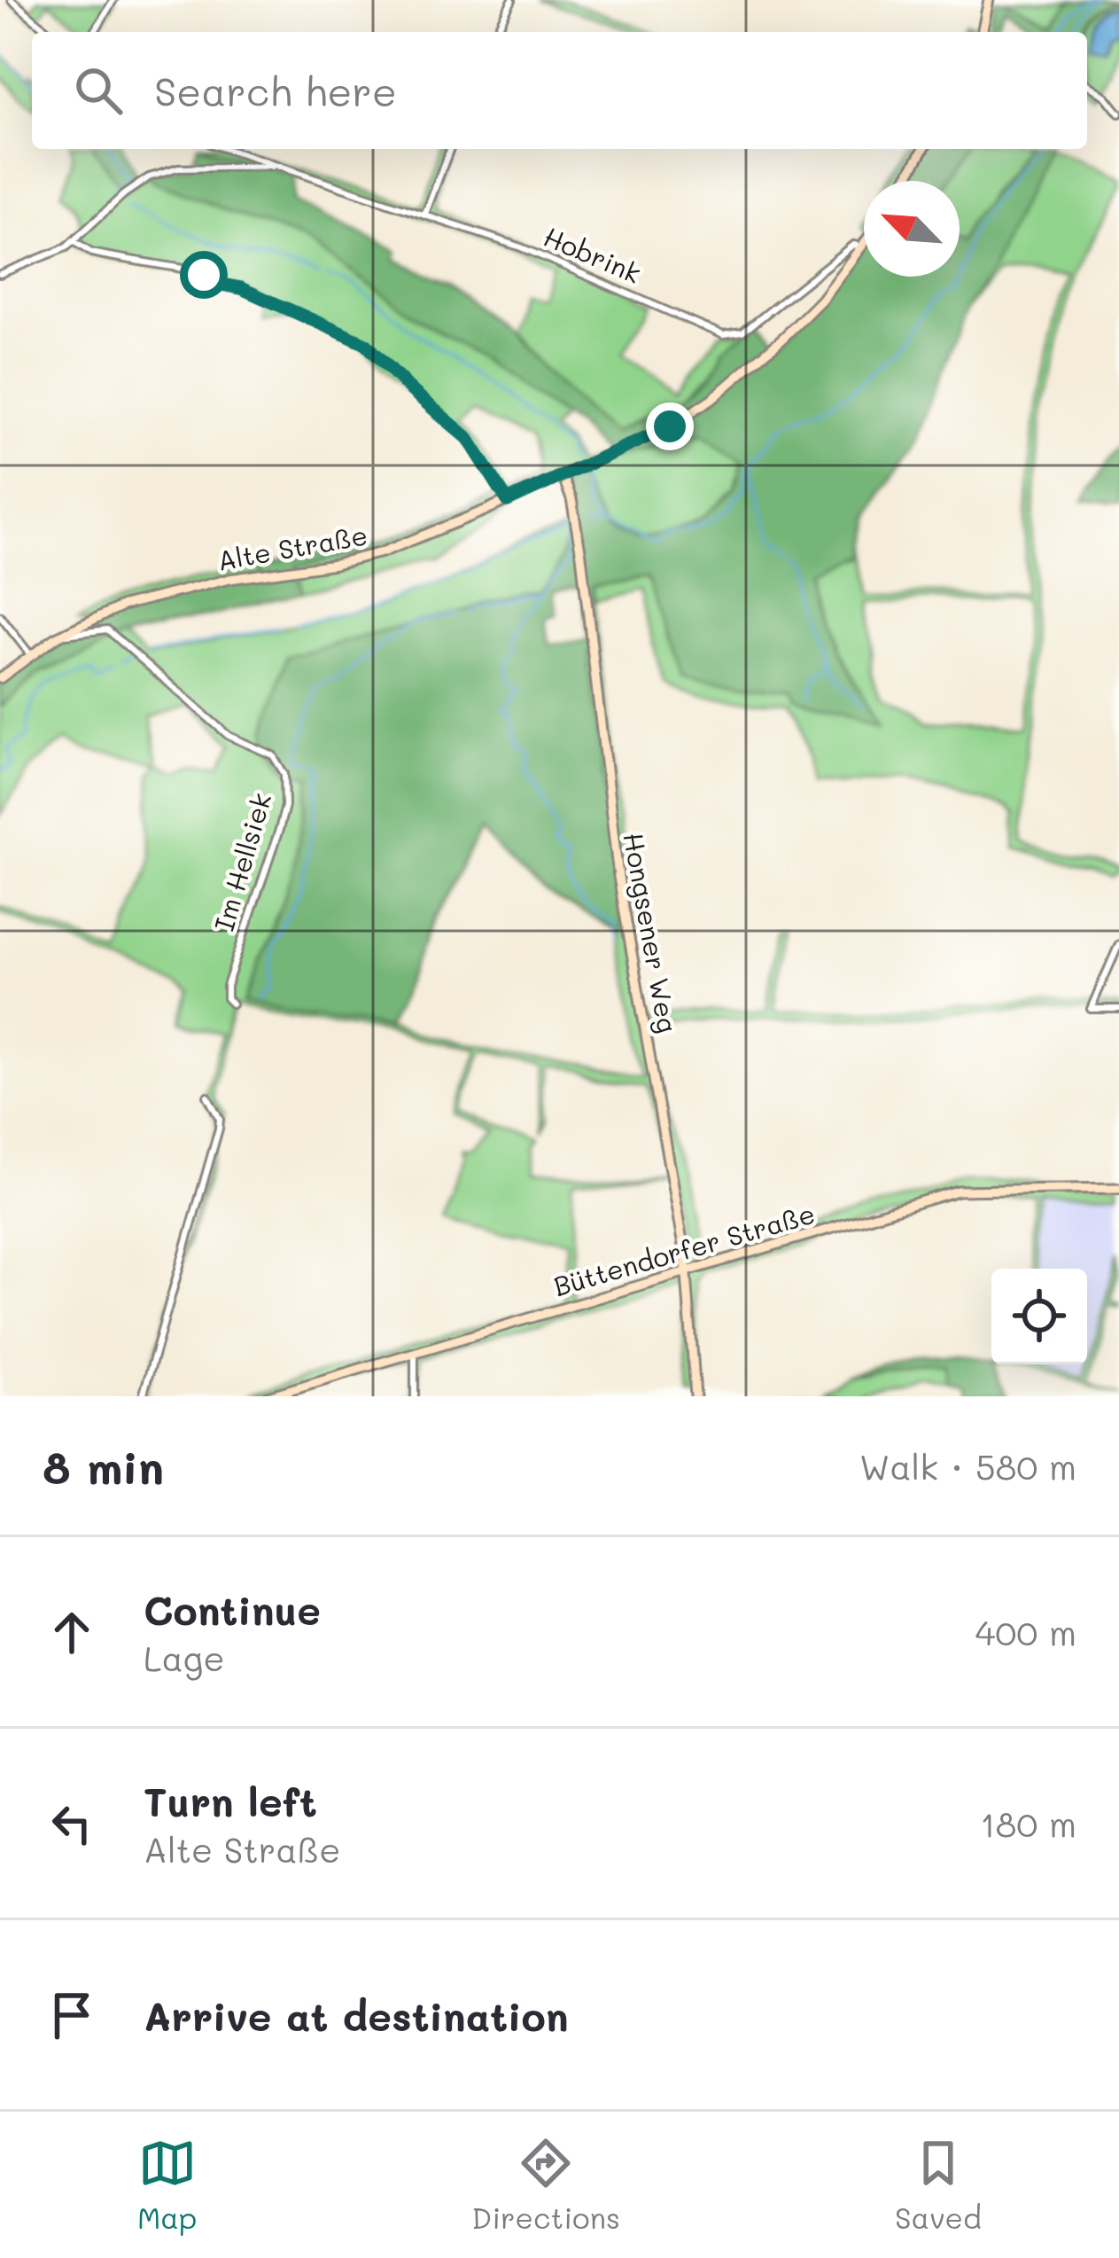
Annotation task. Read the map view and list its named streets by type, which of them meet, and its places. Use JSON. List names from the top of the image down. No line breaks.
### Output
{"streets":{"street":["Hobrink","Alte Straße","Im Hellsiek","Hongsener Weg","Büttendorfer Straße"]},"crossings":[["Hobrink","Alte Straße"],["Alte Straße","Im Hellsiek"],["Alte Straße","Hongsener Weg"],["Hongsener Weg","Büttendorfer Straße"]],"north":"top left","page":{"search":"Search here","heading":["8 min","Walk · 580 m"],"list":[["Continue","Lage","400 m"],["Turn left","Alte Straße","180 m"],"Arrive at destination"],"nav":["Map","Directions","Saved"]}}
